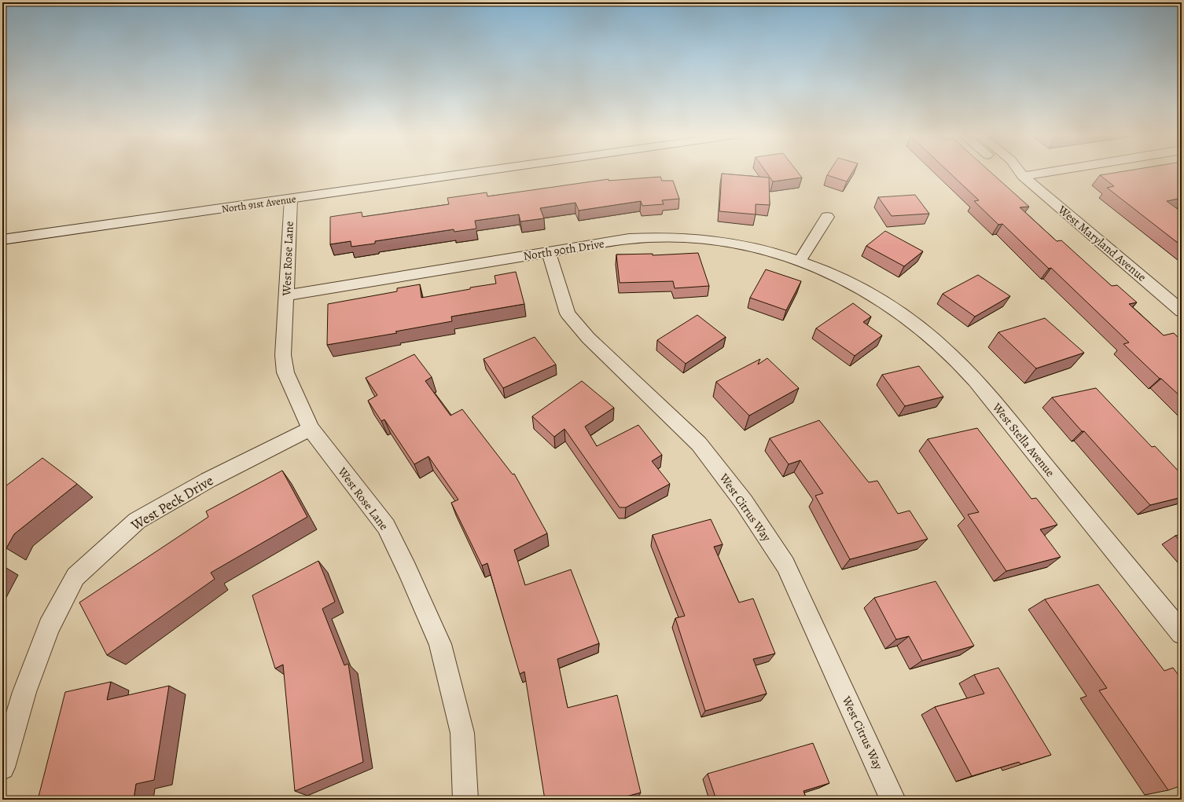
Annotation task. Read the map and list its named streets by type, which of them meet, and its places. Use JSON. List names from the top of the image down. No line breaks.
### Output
{"streets":{"street":["North 91st Avenue","West Maryland Avenue","North 90th Drive","West Rose Lane","West Stella Avenue","West Peck Drive","West Citrus Way"]},"crossings":[["North 91st Avenue","West Rose Lane"],["North 90th Drive","West Rose Lane"],["North 90th Drive","West Stella Avenue"],["North 90th Drive","West Citrus Way"],["West Rose Lane","West Peck Drive"]]}
